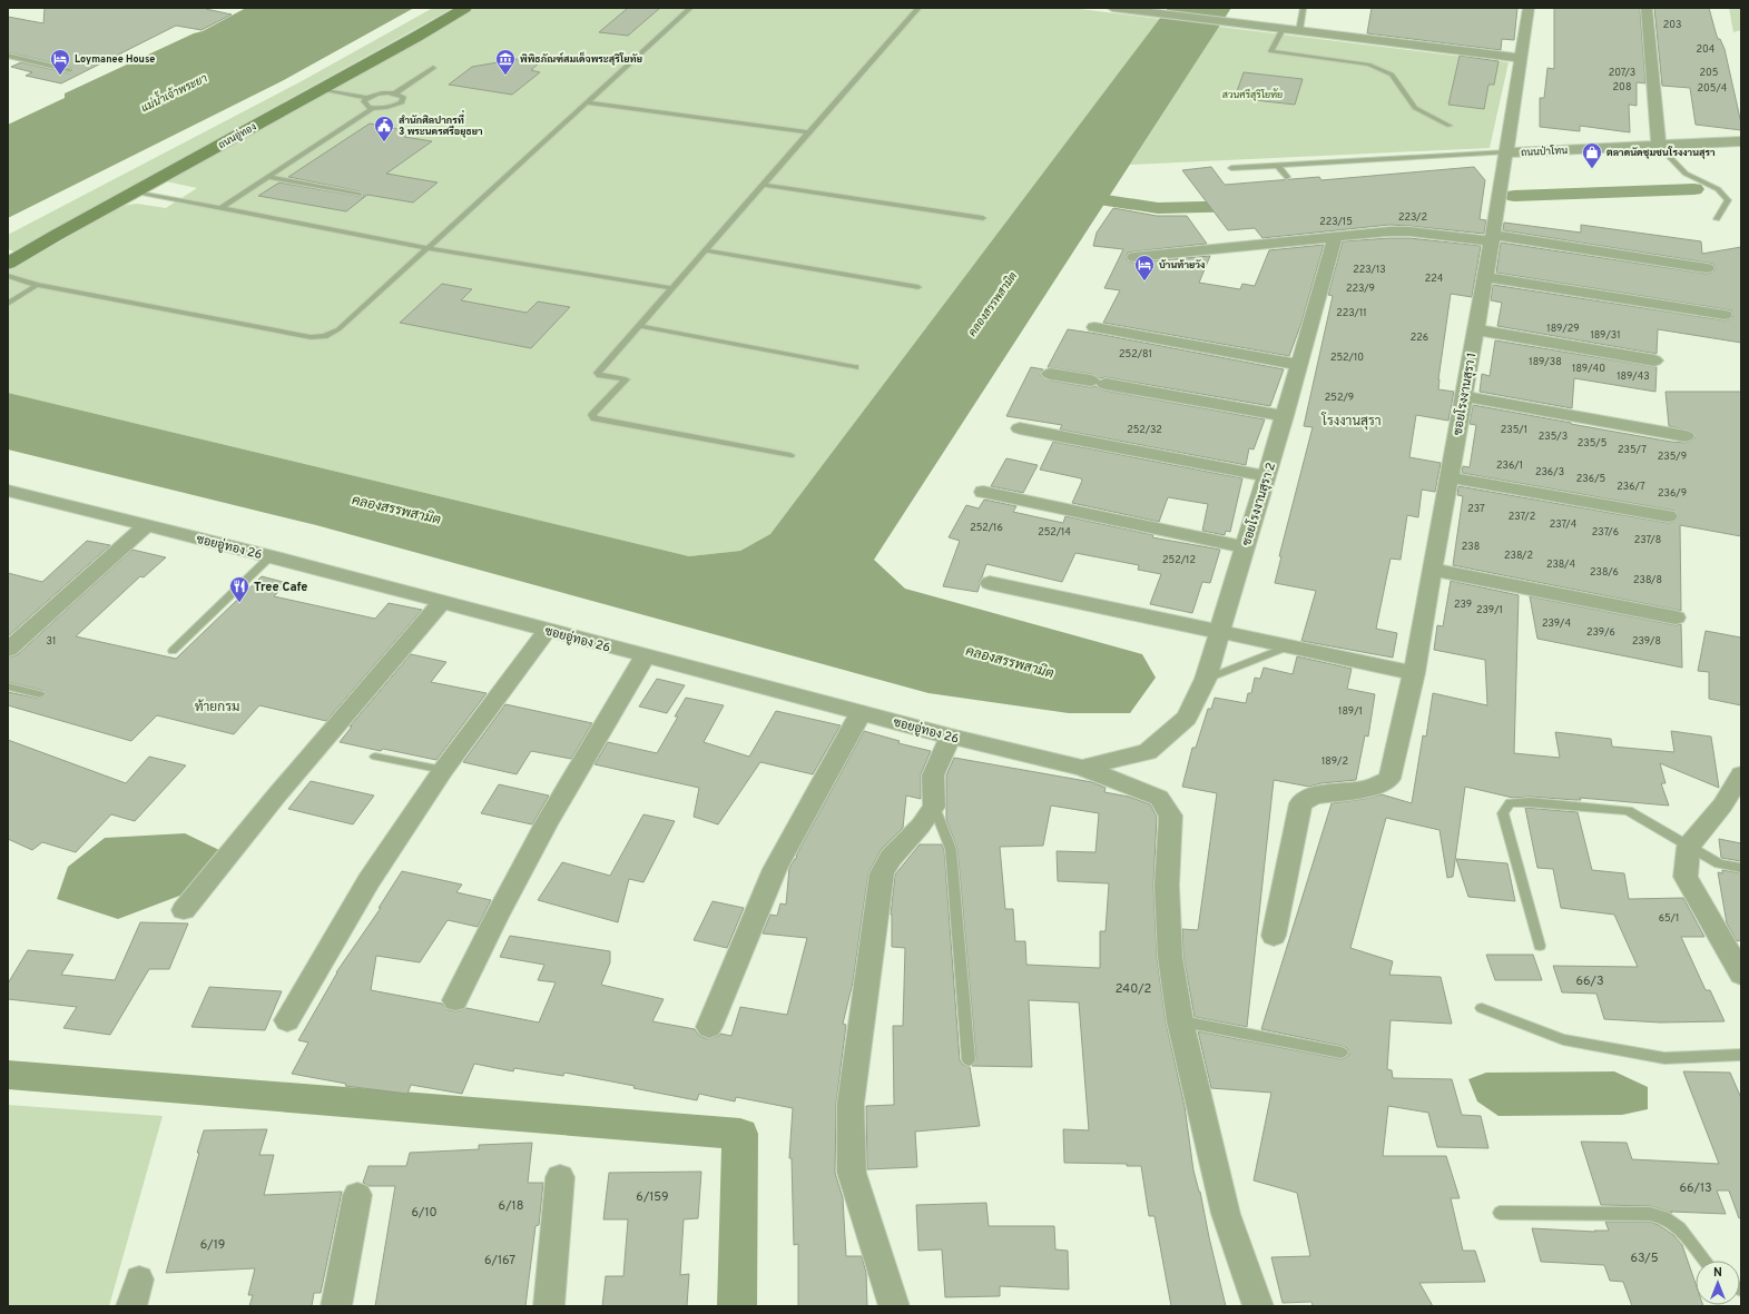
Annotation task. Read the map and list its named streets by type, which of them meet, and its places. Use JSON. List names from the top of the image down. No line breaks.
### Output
{"streets":{"main road":["ถนนอู่ทอง"],"street":["ถนนป่าโทน","ซอยโรงงานสุรา 1","ซอยโรงงานสุรา 2","ซอยอู่ทอง 26"]},"crossings":[["ถนนป่าโทน","ซอยโรงงานสุรา 1"],["ซอยโรงงานสุรา 2","ซอยอู่ทอง 26"]],"districts":["โรงงานสุรา","ท้ายกรม"],"water":["แม่น้ำเจ้าพระยา","คลองสรรพสามิต"],"parks":["สวนศรีสุริโยทัย"],"places":{"hotel":["Loymanee House","บ้านท้ายวัง"],"museum":["พิพิธภัณฑ์สมเด็จพระสุริโยทัย"],"public building":["สำนักศิลปากรที่ 3 พระนครศรีอยุธยา"],"shop":["ตลาดนัดชุมชนโรงงานสุรา"],"restaurant":["Tree Cafe"]},"house_numbers":["203","204","207/3","205","208","205/4","223/2","223/15","223/13","224","223/9","223/11","189/29","189/31","226","252/81","252/10","189/38","189/40","189/43","252/9","252/32","235/1","235/3","235/5","235/7","235/9","236/1","236/3","236/5","236/7","236/9","237","237/2","237/4","252/16","252/14","237/6","237/8","238","238/2","252/12","238/4","238/6","238/8","239","239/1","239/4","239/6","31","239/8","189/1","189/2","65/1","66/3","240/2","66/13","6/159","6/18","6/10","6/19","63/5","6/167"],"north":"top"}
